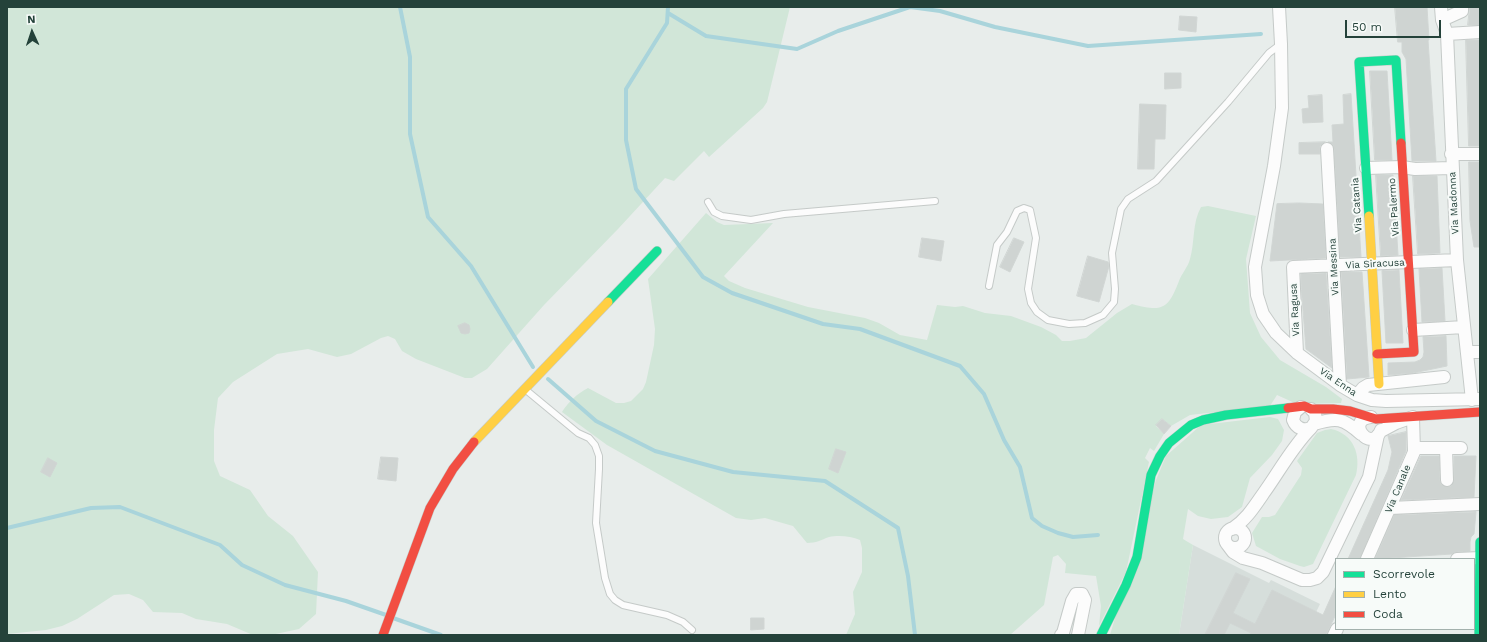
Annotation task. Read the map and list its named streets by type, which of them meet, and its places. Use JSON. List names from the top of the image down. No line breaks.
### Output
{"streets":{"street":["Via Madonna","Via Catania","Via Palermo","Via Siracusa","Via Messina","Via Ragusa","Via Enna","Via Canale"]},"crossings":[["Via Madonna","Via Siracusa"],["Via Madonna","Via Enna"],["Via Catania","Via Palermo"],["Via Catania","Via Siracusa"],["Via Palermo","Via Siracusa"],["Via Siracusa","Via Messina"],["Via Siracusa","Via Ragusa"],["Via Messina","Via Enna"],["Via Ragusa","Via Enna"]],"legend":["Scorrevole","Lento","Coda"],"scale_bar":"50 m","north":"top"}
